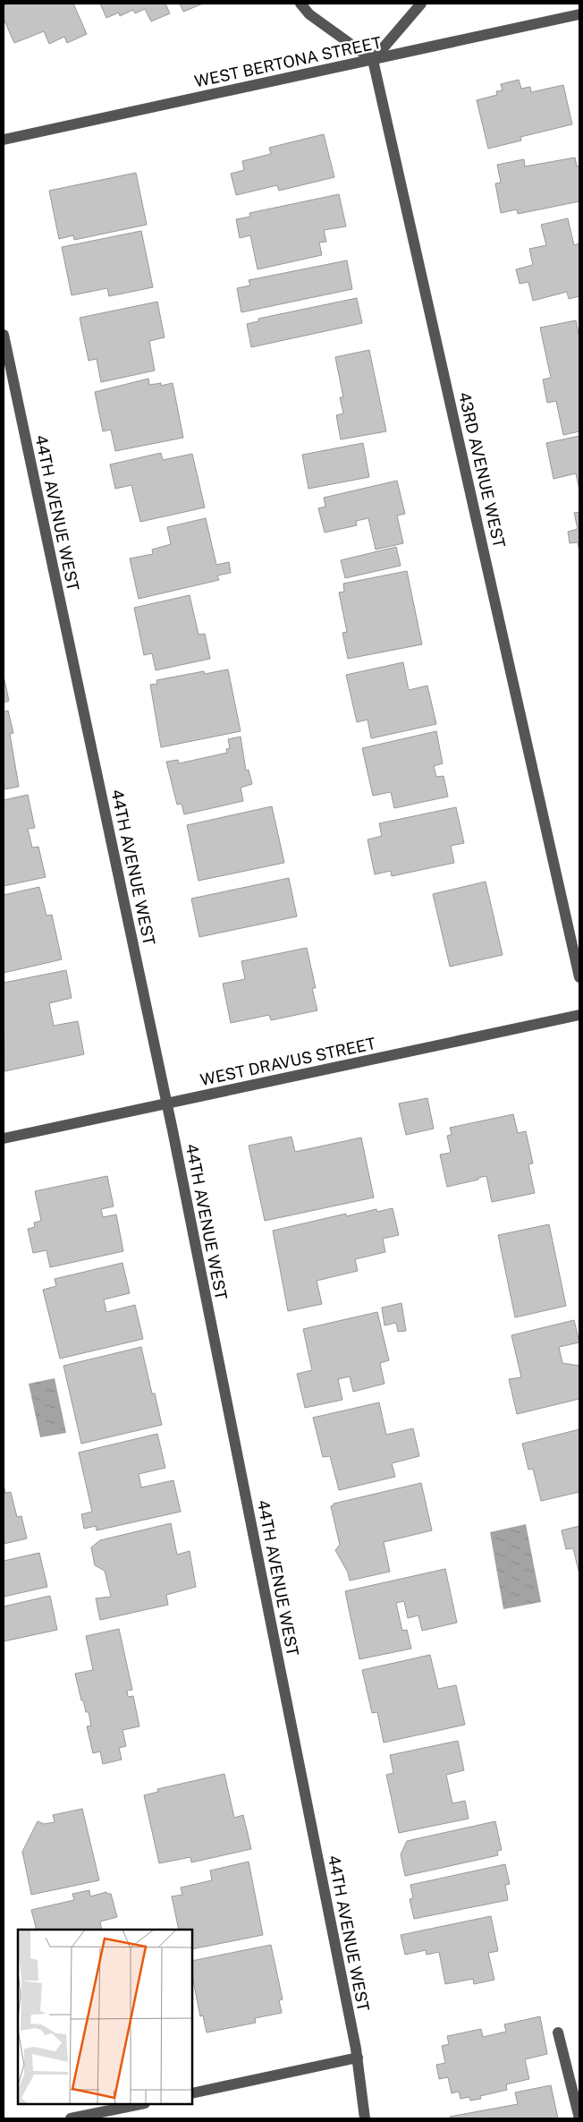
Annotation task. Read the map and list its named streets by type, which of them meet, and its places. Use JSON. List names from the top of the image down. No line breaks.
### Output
{"streets":{"street":["WEST BERTONA STREET","43RD AVENUE WEST","44TH AVENUE WEST","WEST DRAVUS STREET"]},"crossings":[["WEST BERTONA STREET","43RD AVENUE WEST"],["44TH AVENUE WEST","WEST DRAVUS STREET"]]}
